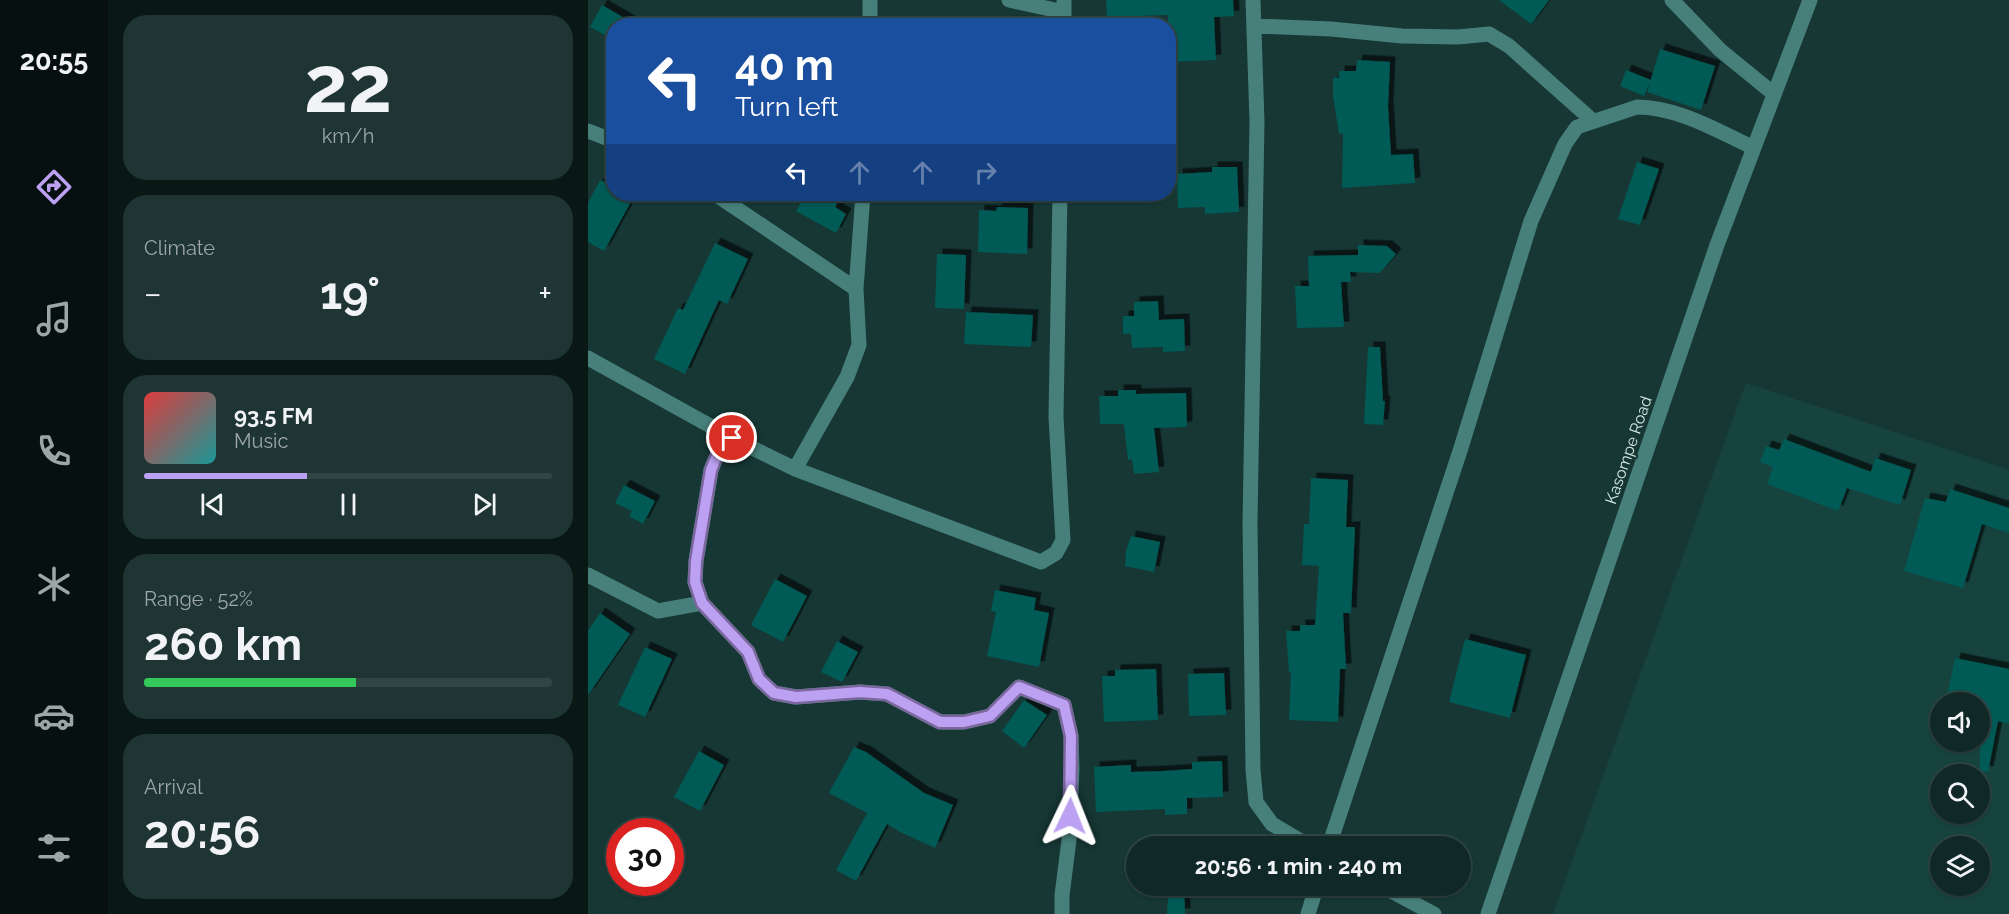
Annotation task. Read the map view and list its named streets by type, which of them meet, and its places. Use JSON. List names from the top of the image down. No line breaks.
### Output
{"streets":{"street":["Kasompe Road"]},"page":{"tabs":"20:55","tile":[["22","km/h"],"Climate",["Range · 52%","260 km"],["Arrival","20:56"]],"turn":["40 m","Turn left"],"heat":["−","19°","+"],"song":["93.5 FM","Music"],"limit":"30","trip":"20:56 · 1 min · 240 m"}}
